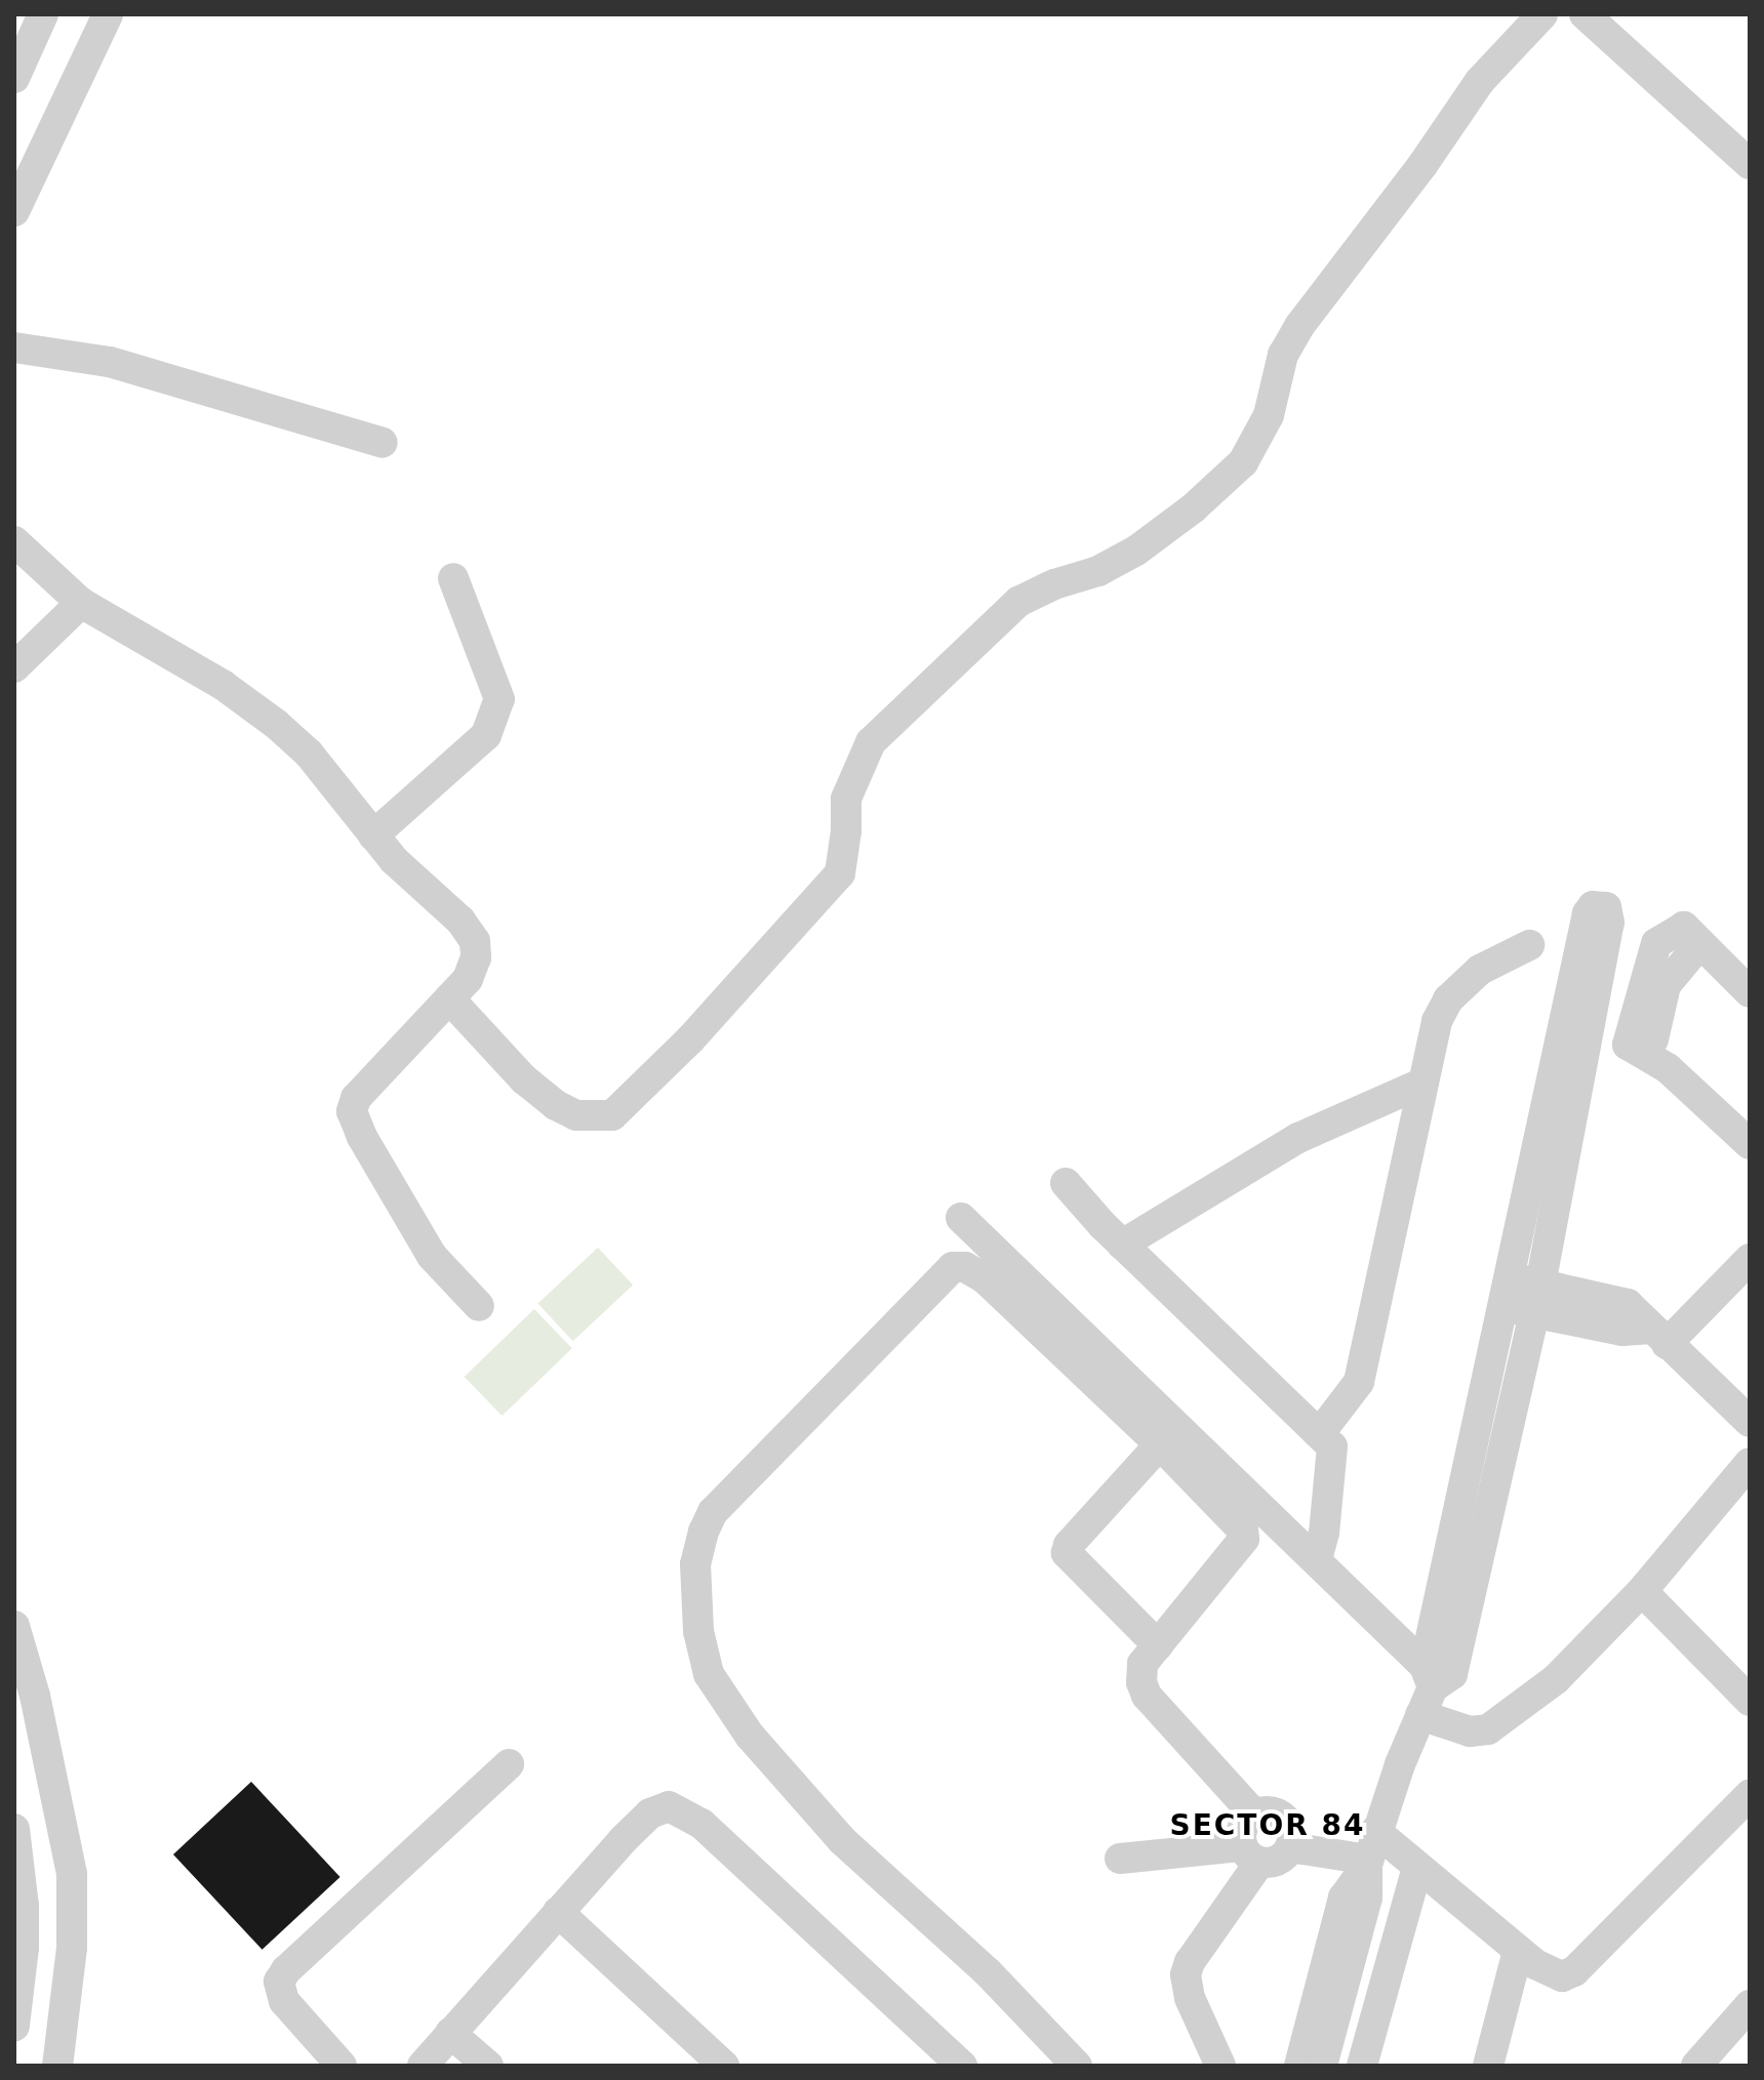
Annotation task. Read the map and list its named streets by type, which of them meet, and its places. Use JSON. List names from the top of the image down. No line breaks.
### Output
{"districts":["SECTOR 84"]}
